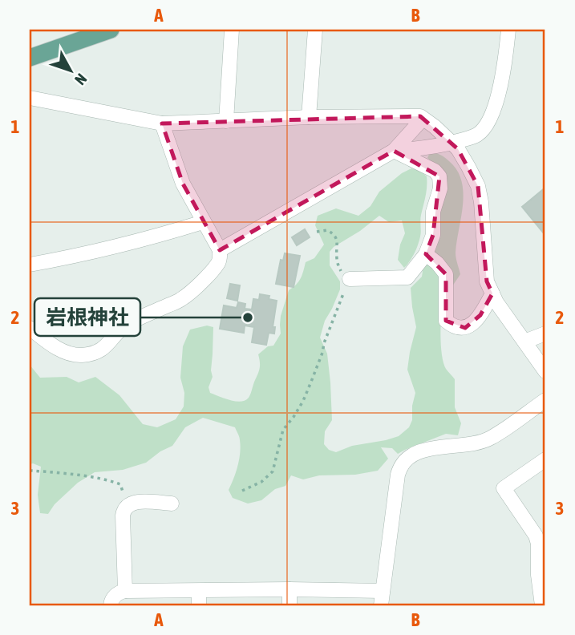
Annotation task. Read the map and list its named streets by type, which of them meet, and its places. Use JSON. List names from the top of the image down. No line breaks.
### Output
{"places":["岩根神社"],"north":"bottom right","grid":{"columns":["A","B"],"rows":["1","2","3"]}}
